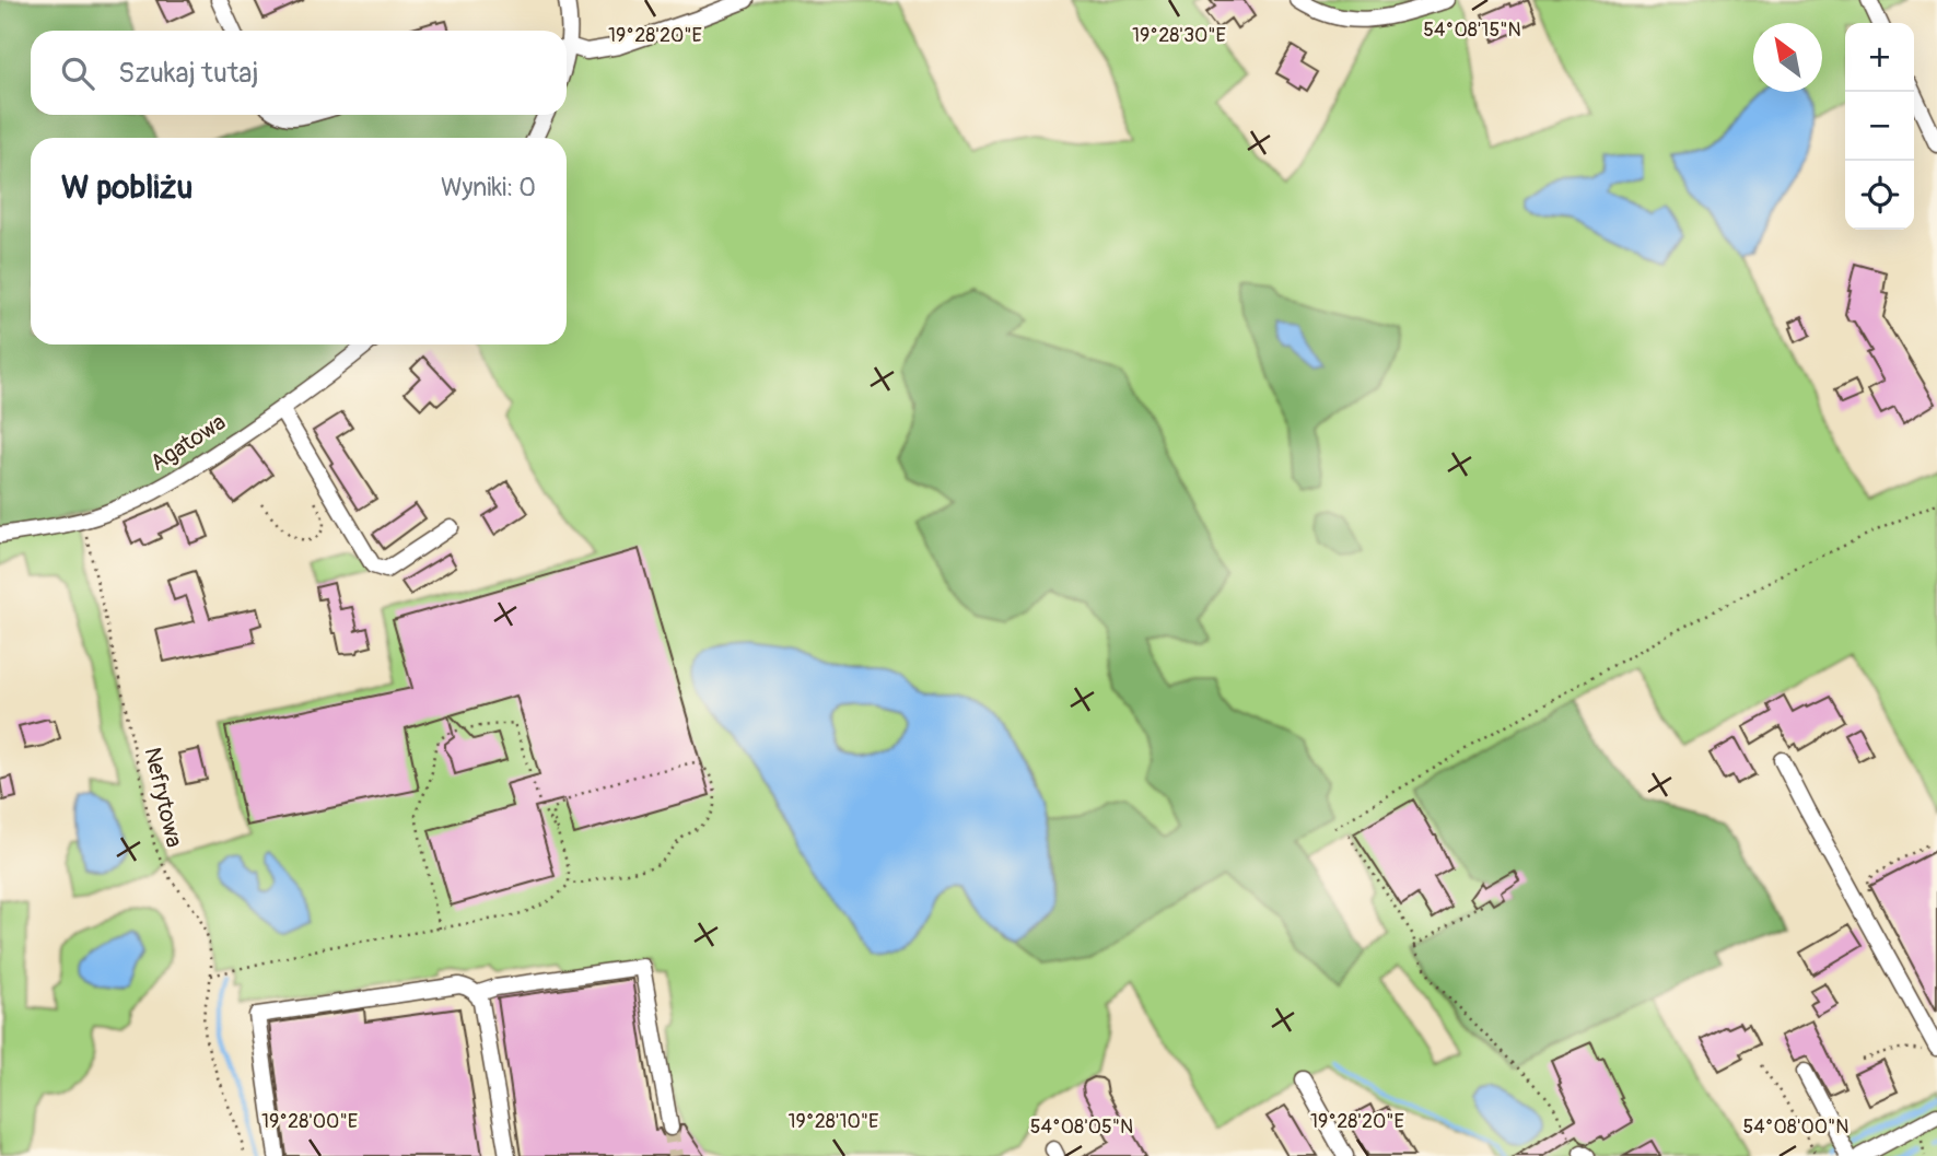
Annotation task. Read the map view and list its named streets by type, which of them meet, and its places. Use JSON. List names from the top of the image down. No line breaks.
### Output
{"streets":{"street":["Agatowa"],"path":["Nefrytowa"]},"crossings":[["Agatowa","Nefrytowa"]],"north":"top left","page":{"map_buttons":["+","−"],"search":"Szukaj tutaj","heading":["W pobliżu","Wyniki: 0"]},"coordinates":["54°08'15\"N","19°28'20\"E","19°28'30\"E","19°28'00\"E","19°28'10\"E","54°08'05\"N","54°08'00\"N"]}
